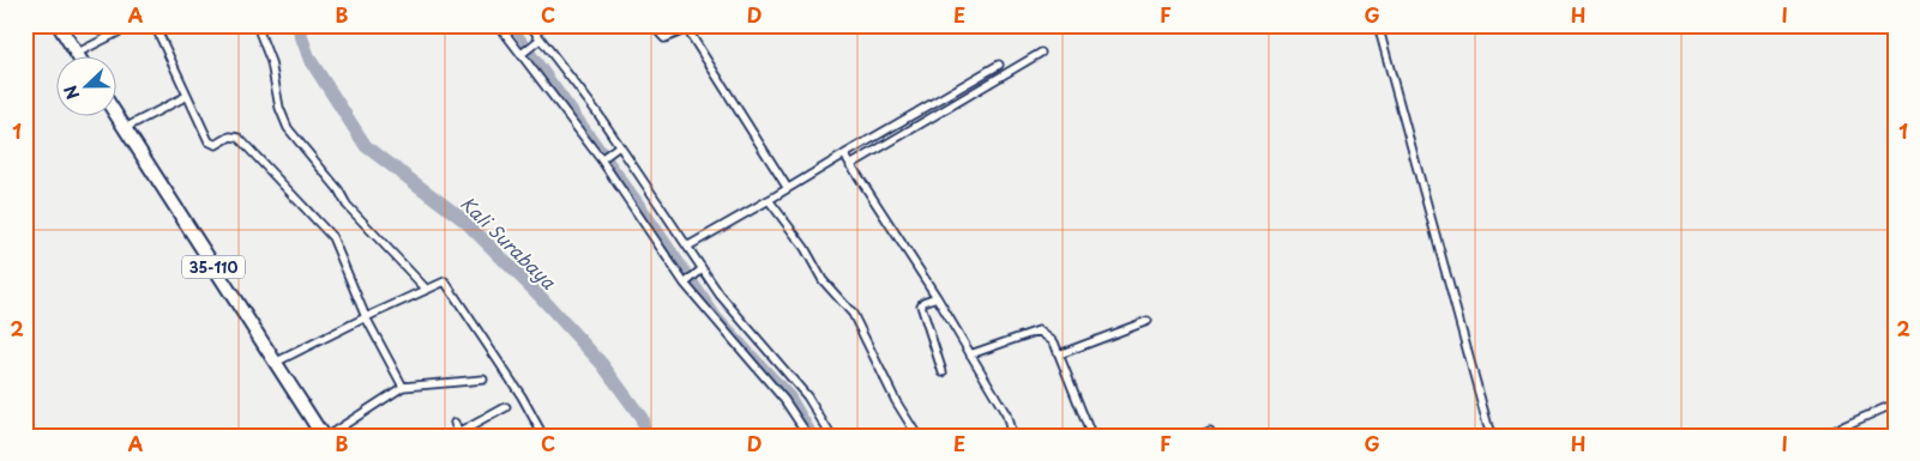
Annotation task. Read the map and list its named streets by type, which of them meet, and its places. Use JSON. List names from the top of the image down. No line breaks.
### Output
{"streets":{"main road":["35-110"]},"water":["Kali Surabaya"],"north":"left","grid":{"columns":["A","B","C","D","E","F","G","H","I"],"rows":["1","2"]}}
